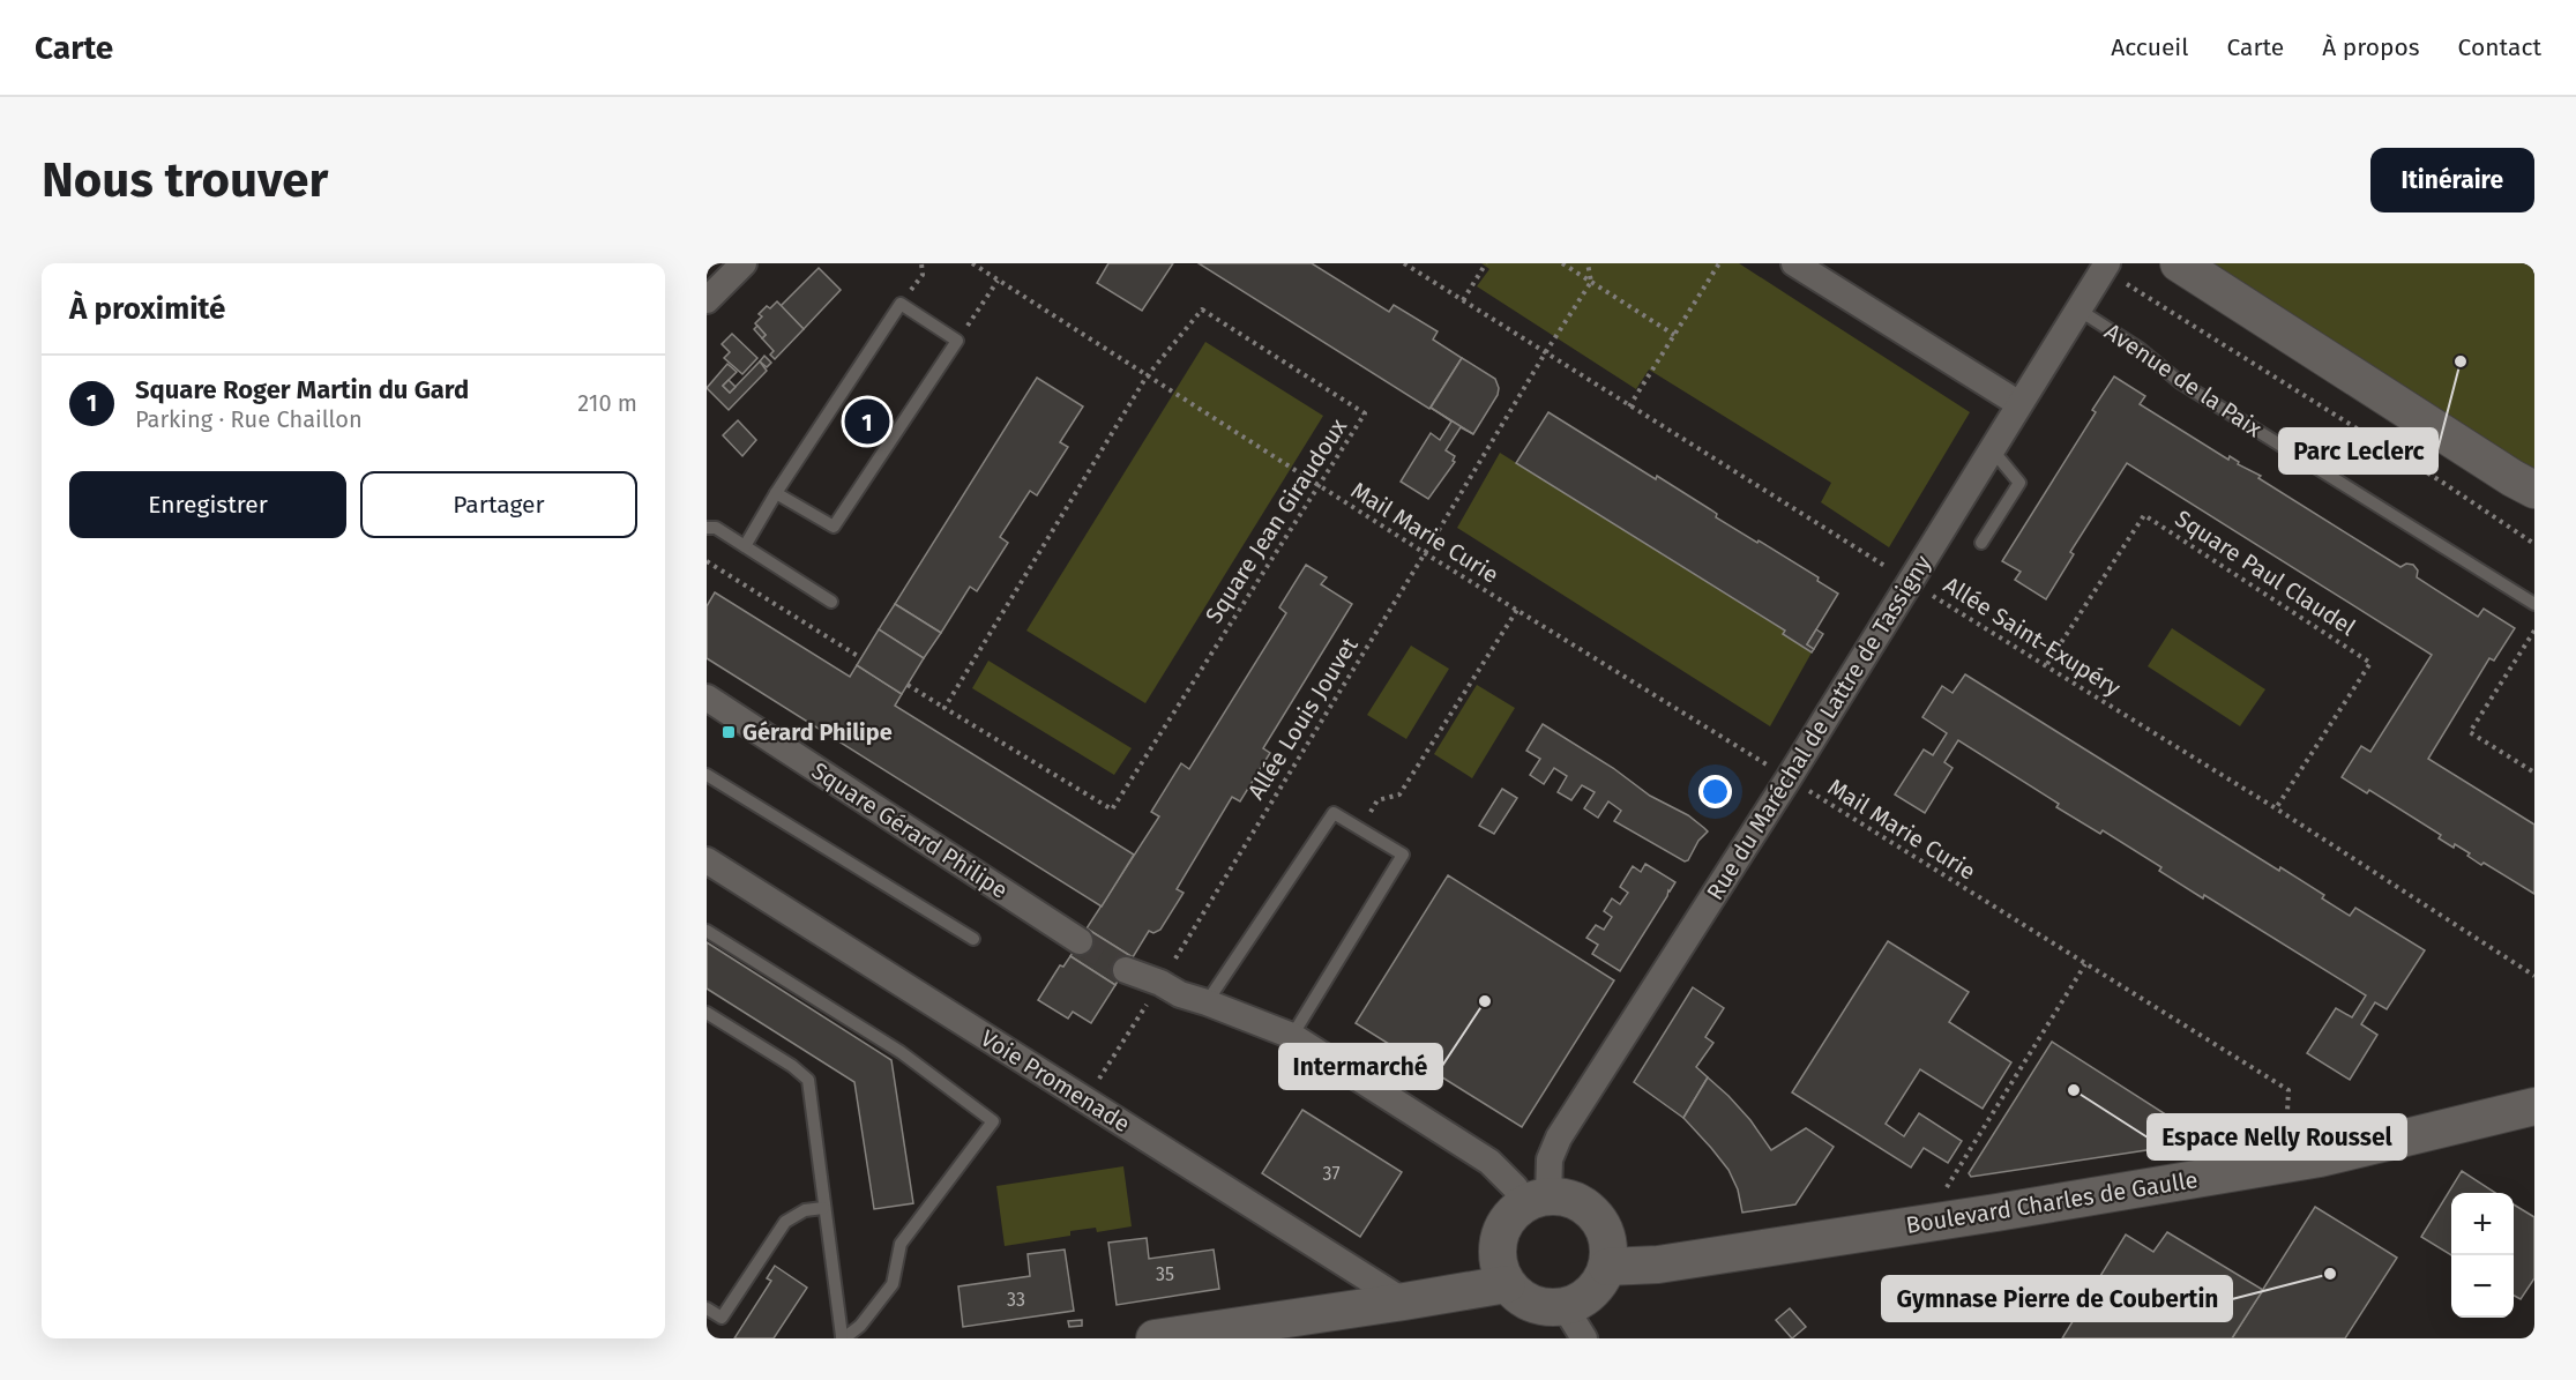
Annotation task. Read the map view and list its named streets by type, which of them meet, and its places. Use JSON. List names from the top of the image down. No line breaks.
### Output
{"streets":{"main road":["Boulevard Charles de Gaulle"],"street":["Rue du Maréchal de Lattre de Tassigny","Square Gérard Philipe","Voie Promenade"],"lane":["Avenue de la Paix"],"path":["Square Jean Giraudoux","Mail Marie Curie","Square Paul Claudel","Allée Saint-Exupéry","Allée Louis Jouvet"]},"crossings":[["Avenue de la Paix","Rue du Maréchal de Lattre de Tassigny"],["Square Jean Giraudoux","Mail Marie Curie"],["Mail Marie Curie","Allée Louis Jouvet"],["Mail Marie Curie","Rue du Maréchal de Lattre de Tassigny"],["Mail Marie Curie","Boulevard Charles de Gaulle"],["Square Paul Claudel","Allée Saint-Exupéry"],["Allée Saint-Exupéry","Allée Louis Jouvet"],["Allée Saint-Exupéry","Rue du Maréchal de Lattre de Tassigny"],["Allée Louis Jouvet","Voie Promenade"],["Rue du Maréchal de Lattre de Tassigny","Boulevard Charles de Gaulle"]],"places":{"other":["Parc Leclerc","Intermarché","Espace Nelly Roussel","Gymnase Pierre de Coubertin"],"transit":["Gérard Philipe"]},"house_numbers":["37","35","33"],"page":{"header":"Carte","nav":["Accueil","Carte","À propos","Contact"],"buttons":["Itinéraire",["Enregistrer","Partager"]],"title":"Nous trouver","heading":"À proximité","list":[{"mark":"1","name":"Square Roger Martin du Gard","note":"Parking · Rue Chaillon","value":"210 m"}],"pins":"1","map_buttons":["+","−"]}}
